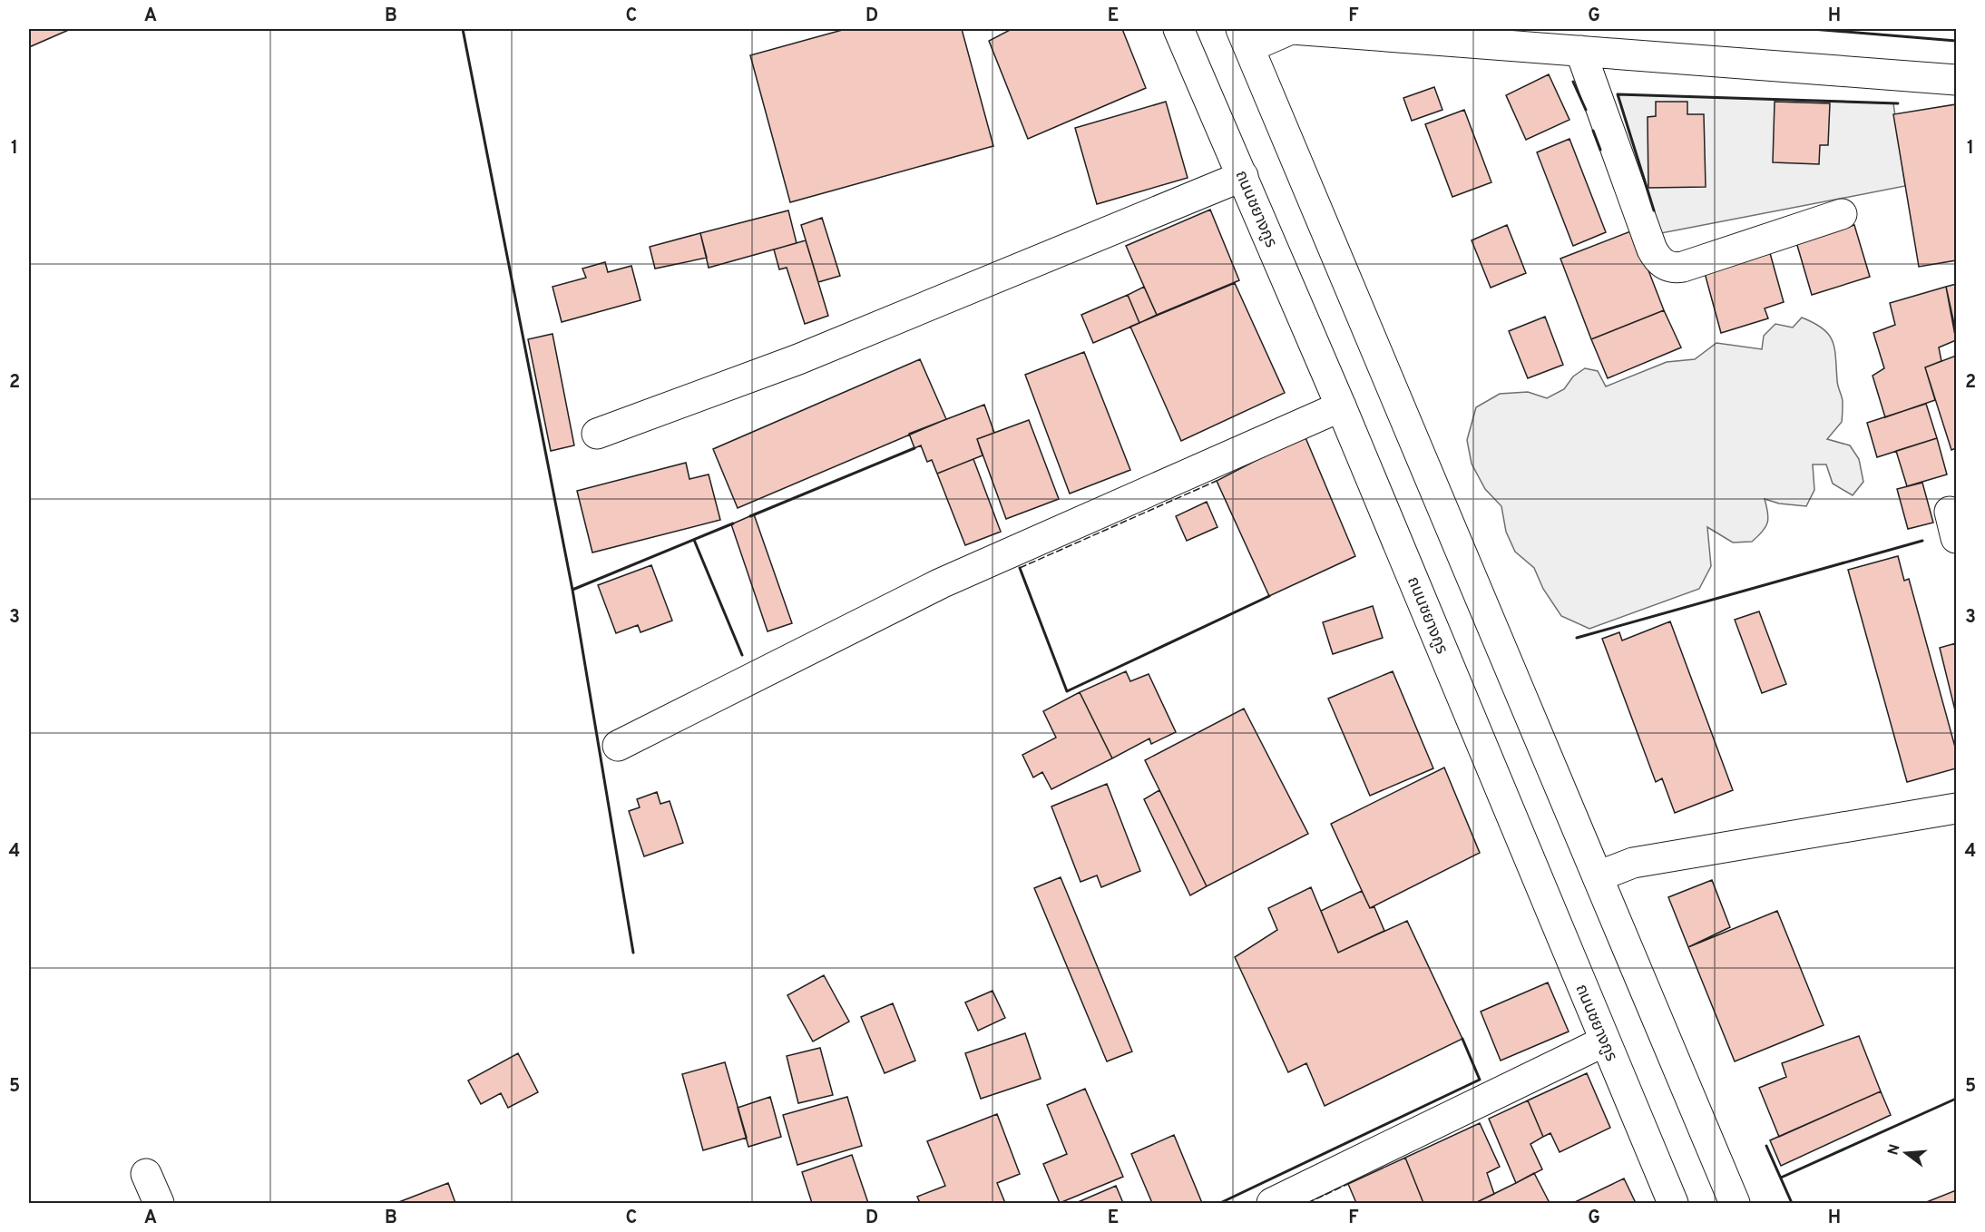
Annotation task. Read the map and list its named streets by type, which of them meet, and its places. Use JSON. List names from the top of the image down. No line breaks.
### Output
{"streets":{"street":["ถนนชยางกูร"]},"north":"left","grid":{"columns":["A","B","C","D","E","F","G","H"],"rows":["1","2","3","4","5"]}}
